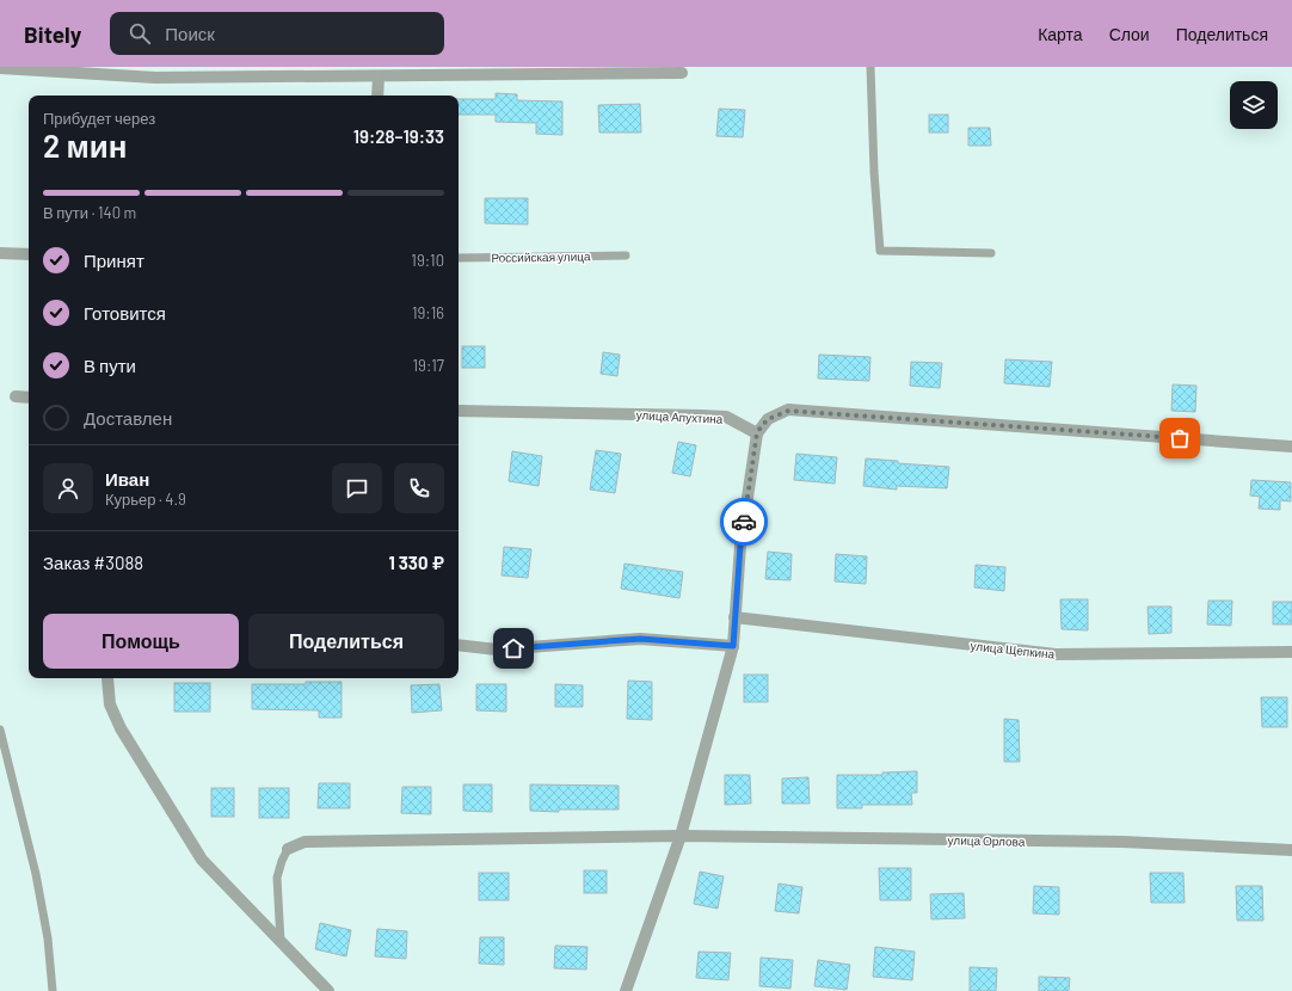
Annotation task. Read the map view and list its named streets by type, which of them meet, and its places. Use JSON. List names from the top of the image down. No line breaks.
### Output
{"streets":{"street":["улица Апухтина","улица Щепкина","улица Орлова"],"lane":["Российская улица"]},"page":{"header":"Bitely","search":"Поиск","nav":["Карта","Слои","Поделиться"],"heading":["2 мин","Прибудет через","19:28–19:33"],"panel":["Иван","Курьер · 4.9","Заказ #3088","1 330 ₽"],"bar":"В пути · 140 m","list":[["Принят","19:10"],["Готовится","19:16"],["В пути","19:17"],"Доставлен"],"buttons":["Помощь","Поделиться"]}}
